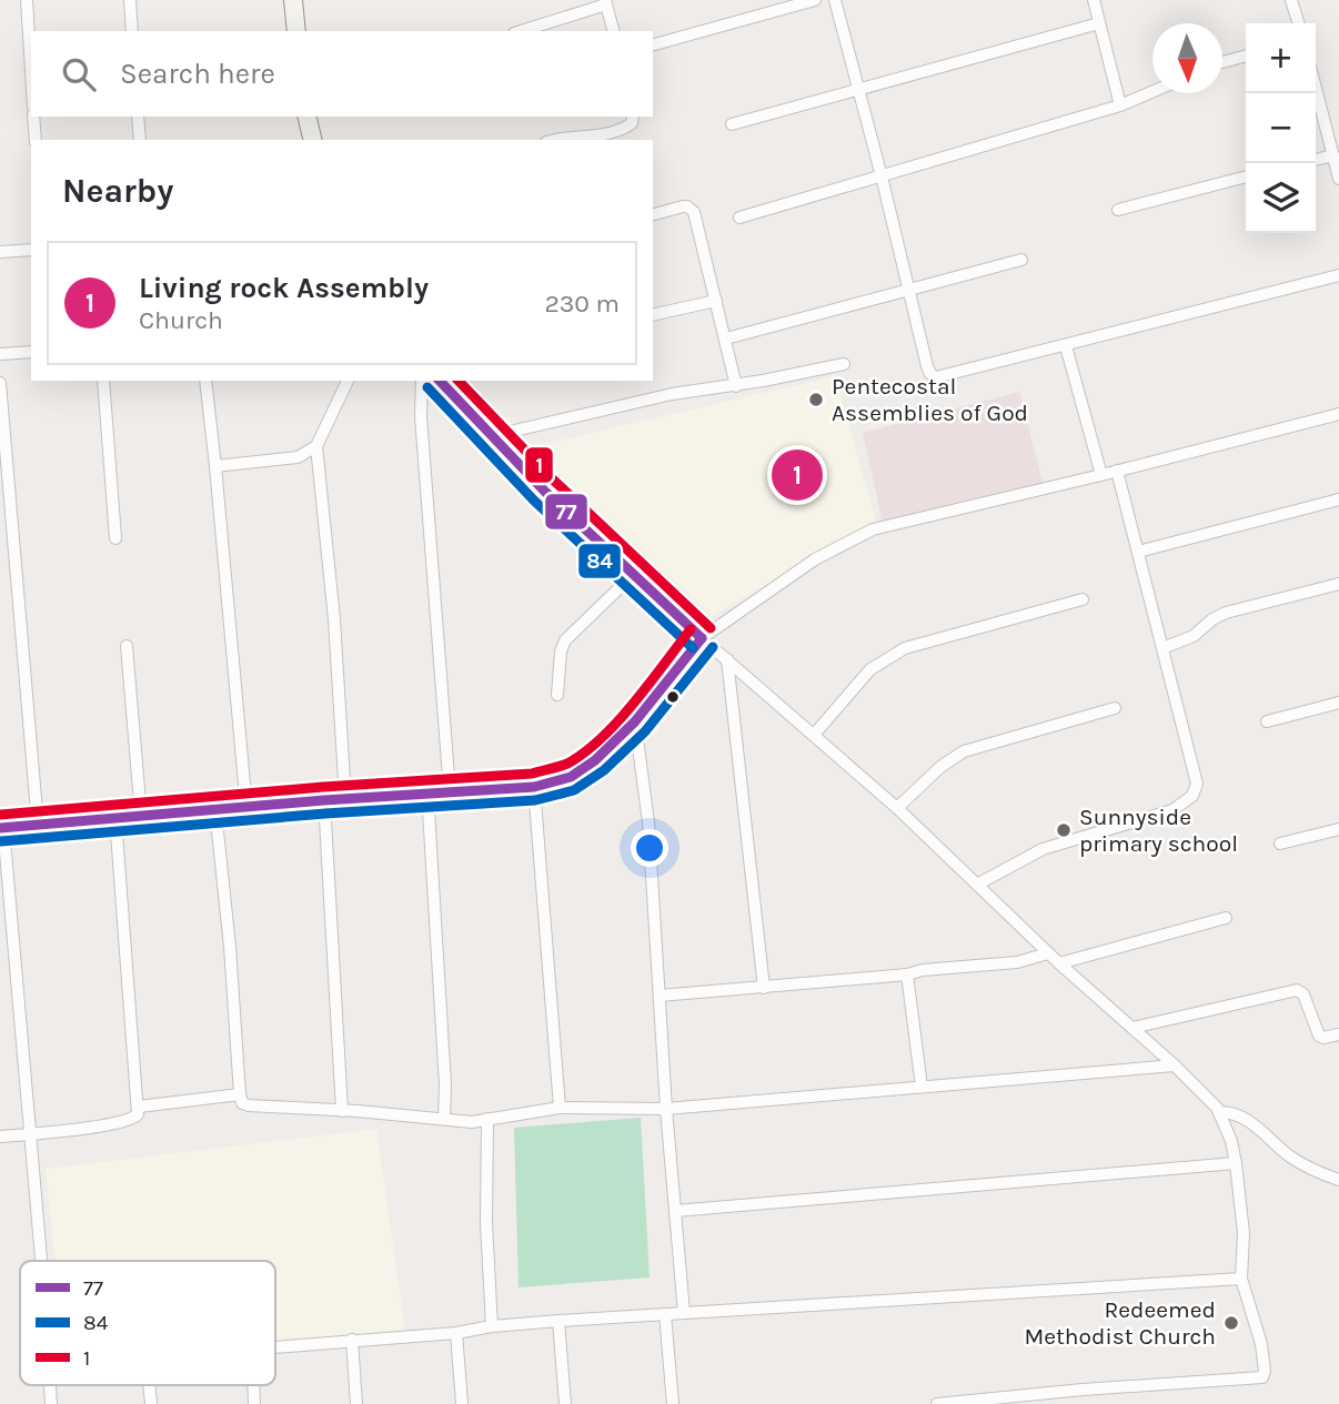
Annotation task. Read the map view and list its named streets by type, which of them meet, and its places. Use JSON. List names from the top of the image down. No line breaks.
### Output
{"places":["Pentecostal Assemblies of God","Sunnyside primary school","Redeemed Methodist Church"],"lines":["transit line 77","transit line 1","transit line 84"],"legend":["77","84","1"],"north":"bottom","page":{"map_buttons":["+","−"],"search":"Search here","heading":"Nearby","list":[{"mark":"1","name":"Living rock Assembly","note":"Church","value":"230 m"}],"pins":"1"}}
